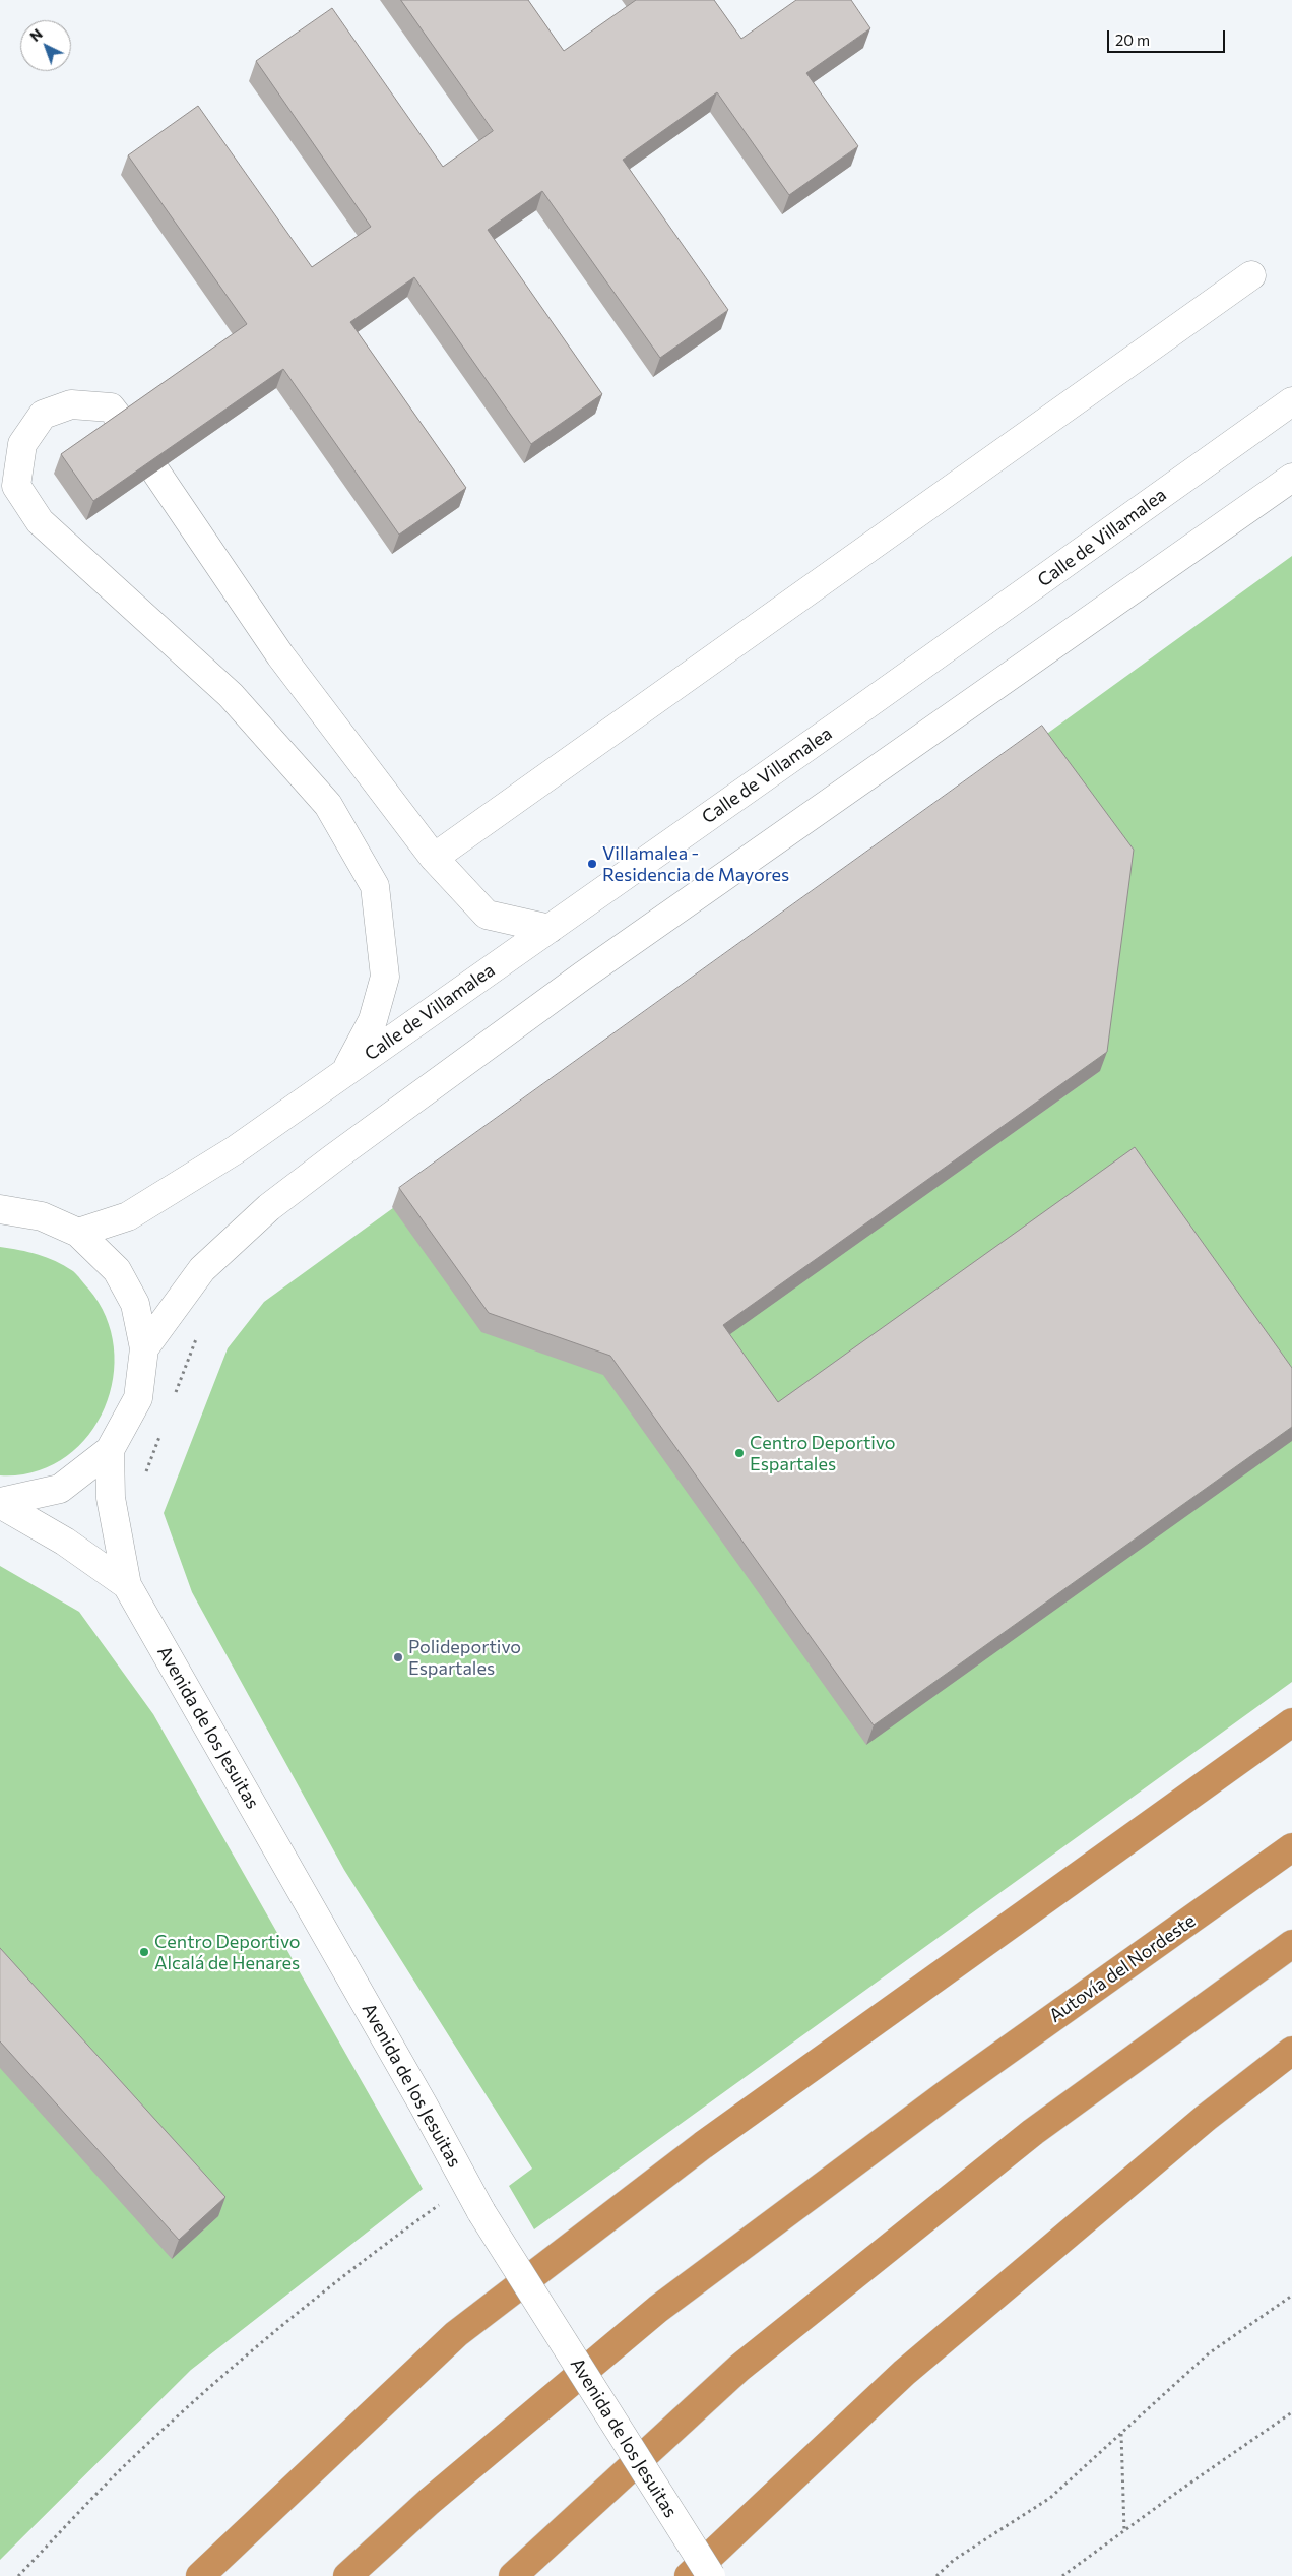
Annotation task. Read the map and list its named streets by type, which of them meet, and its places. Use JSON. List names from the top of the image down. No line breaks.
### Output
{"streets":{"highway":["Autovía del Nordeste"],"street":["Calle de Villamalea","Avenida de los Jesuitas"]},"places":["Villamalea - Residencia de Mayores","Centro Deportivo Espartales","Polideportivo Espartales","Centro Deportivo Alcalá de Henares"],"scale_bar":"20 m","north":"top left"}
